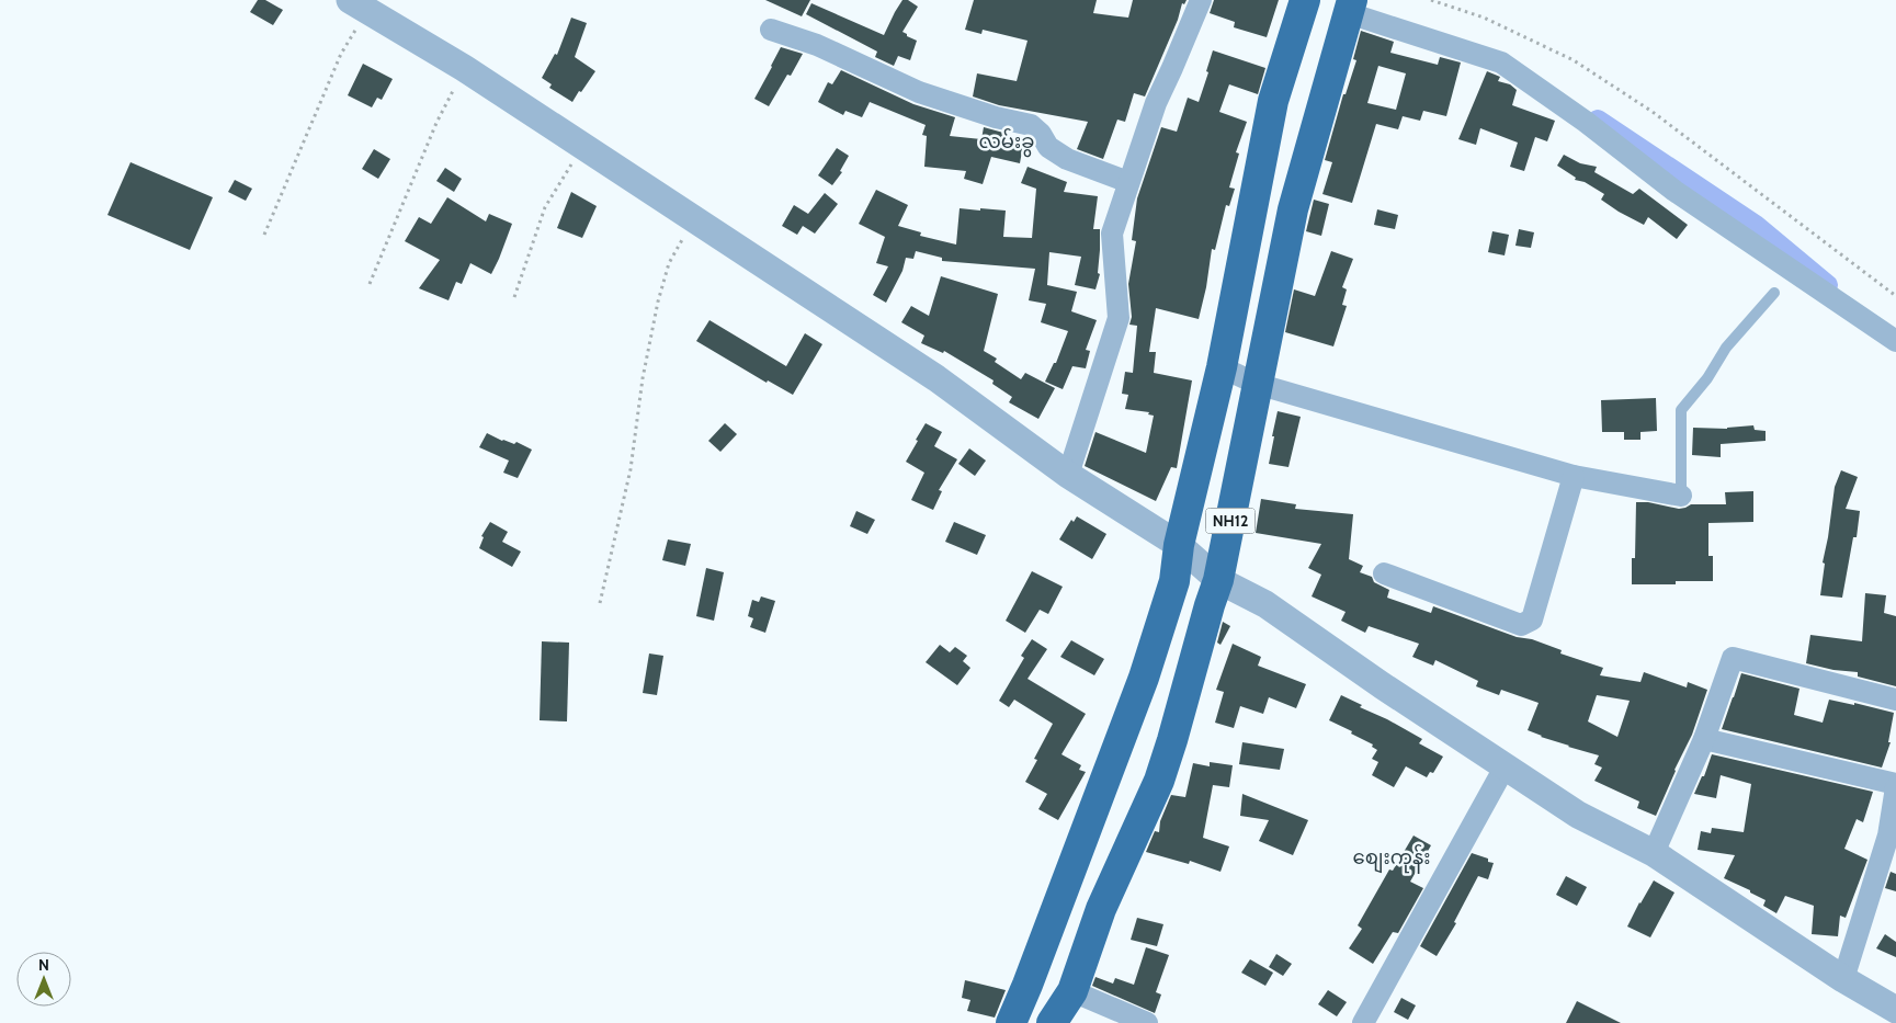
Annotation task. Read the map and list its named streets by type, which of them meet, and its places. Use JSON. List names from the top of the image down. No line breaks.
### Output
{"streets":{"highway":["NH12"]},"districts":["လမ်းခွ","စျေးကုန်း"],"north":"top"}
